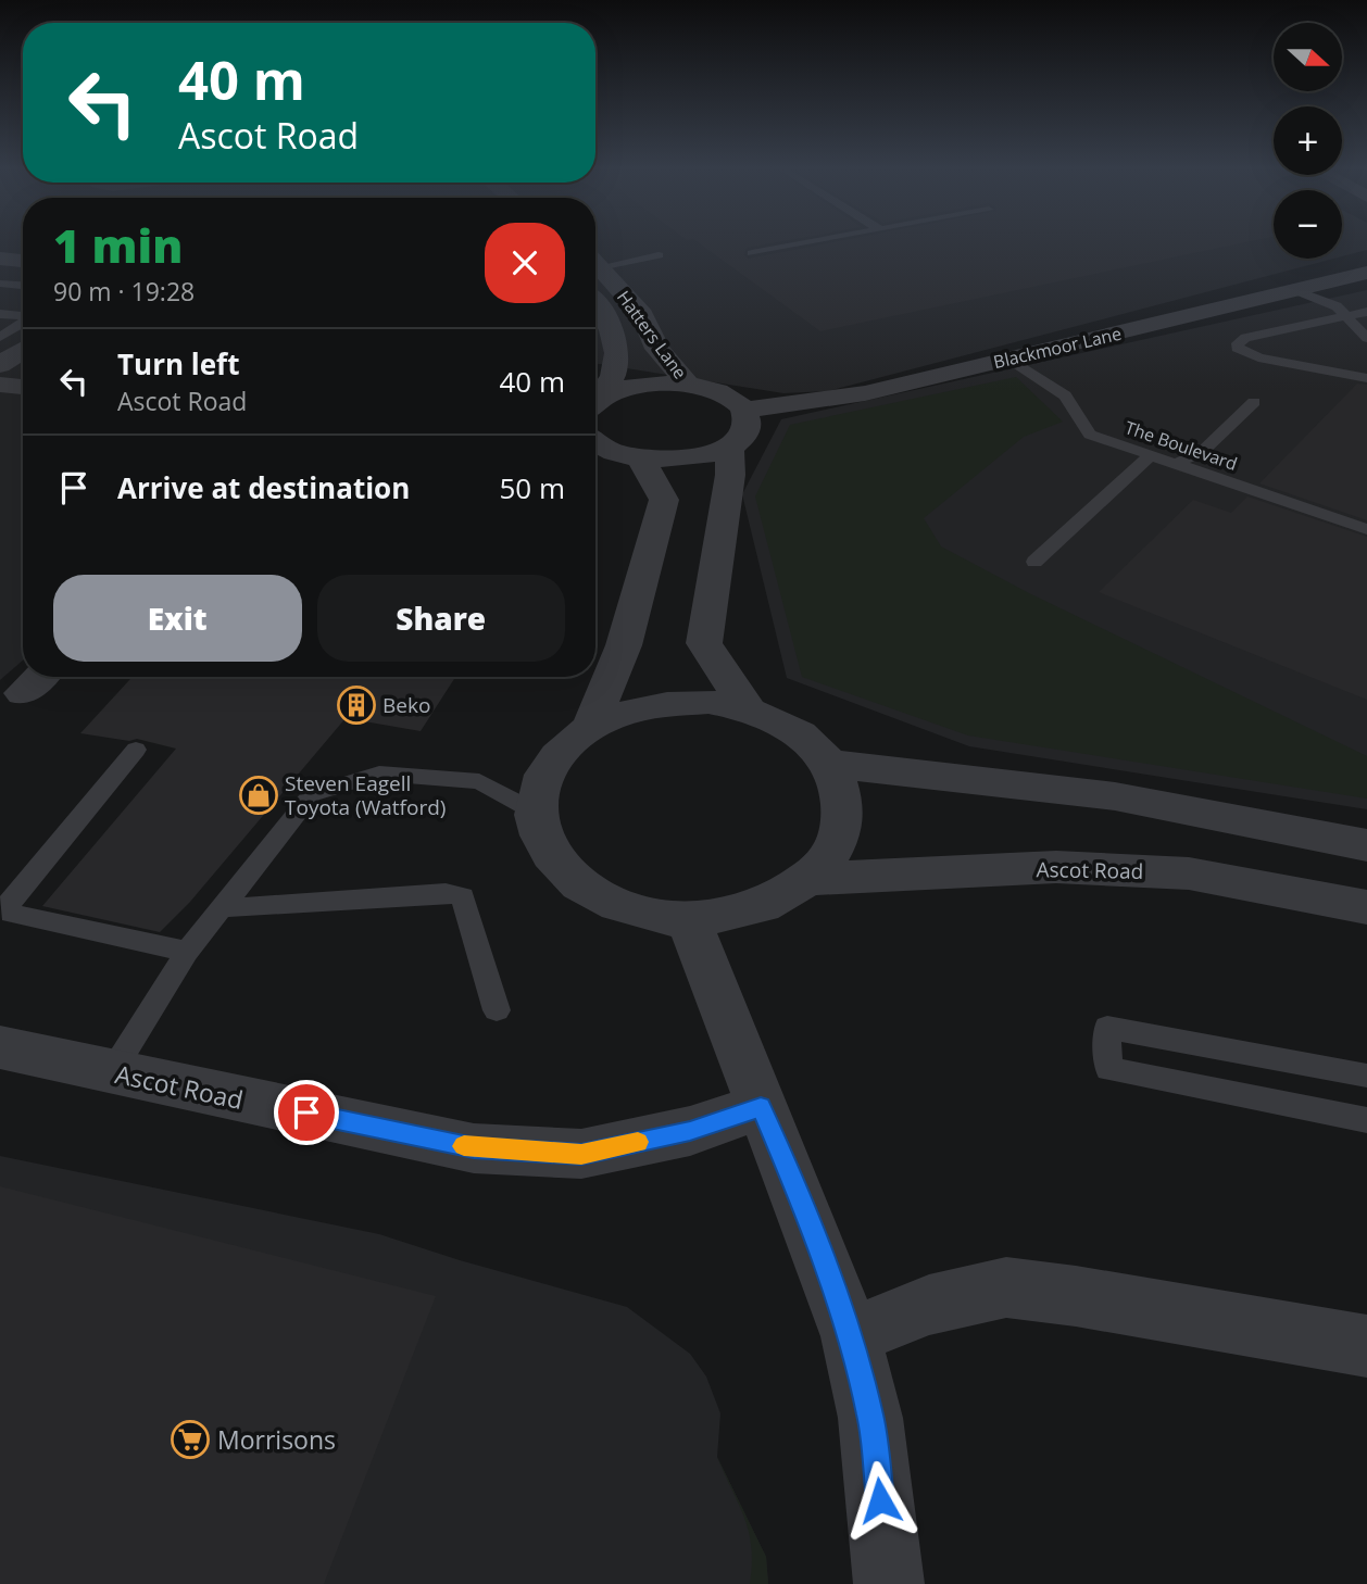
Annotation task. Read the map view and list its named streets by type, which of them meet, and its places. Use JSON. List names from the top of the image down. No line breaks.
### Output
{"streets":{"street":["Hatters Lane","Blackmoor Lane","Ascot Road"],"lane":["The Boulevard"]},"crossings":[["Blackmoor Lane","The Boulevard"]],"places":{"building":["Beko"],"shop":["Steven Eagell Toyota (Watford)"],"supermarket":["Morrisons"]},"north":"right","page":{"map_buttons":["+","−"],"turn":["40 m","Ascot Road"],"heading":["1 min","90 m · 19:28"],"list":[{"name":"Turn left","note":"Ascot Road","value":"40 m"},{"name":"Arrive at destination","value":"50 m"}],"buttons":["Exit","Share"]}}
